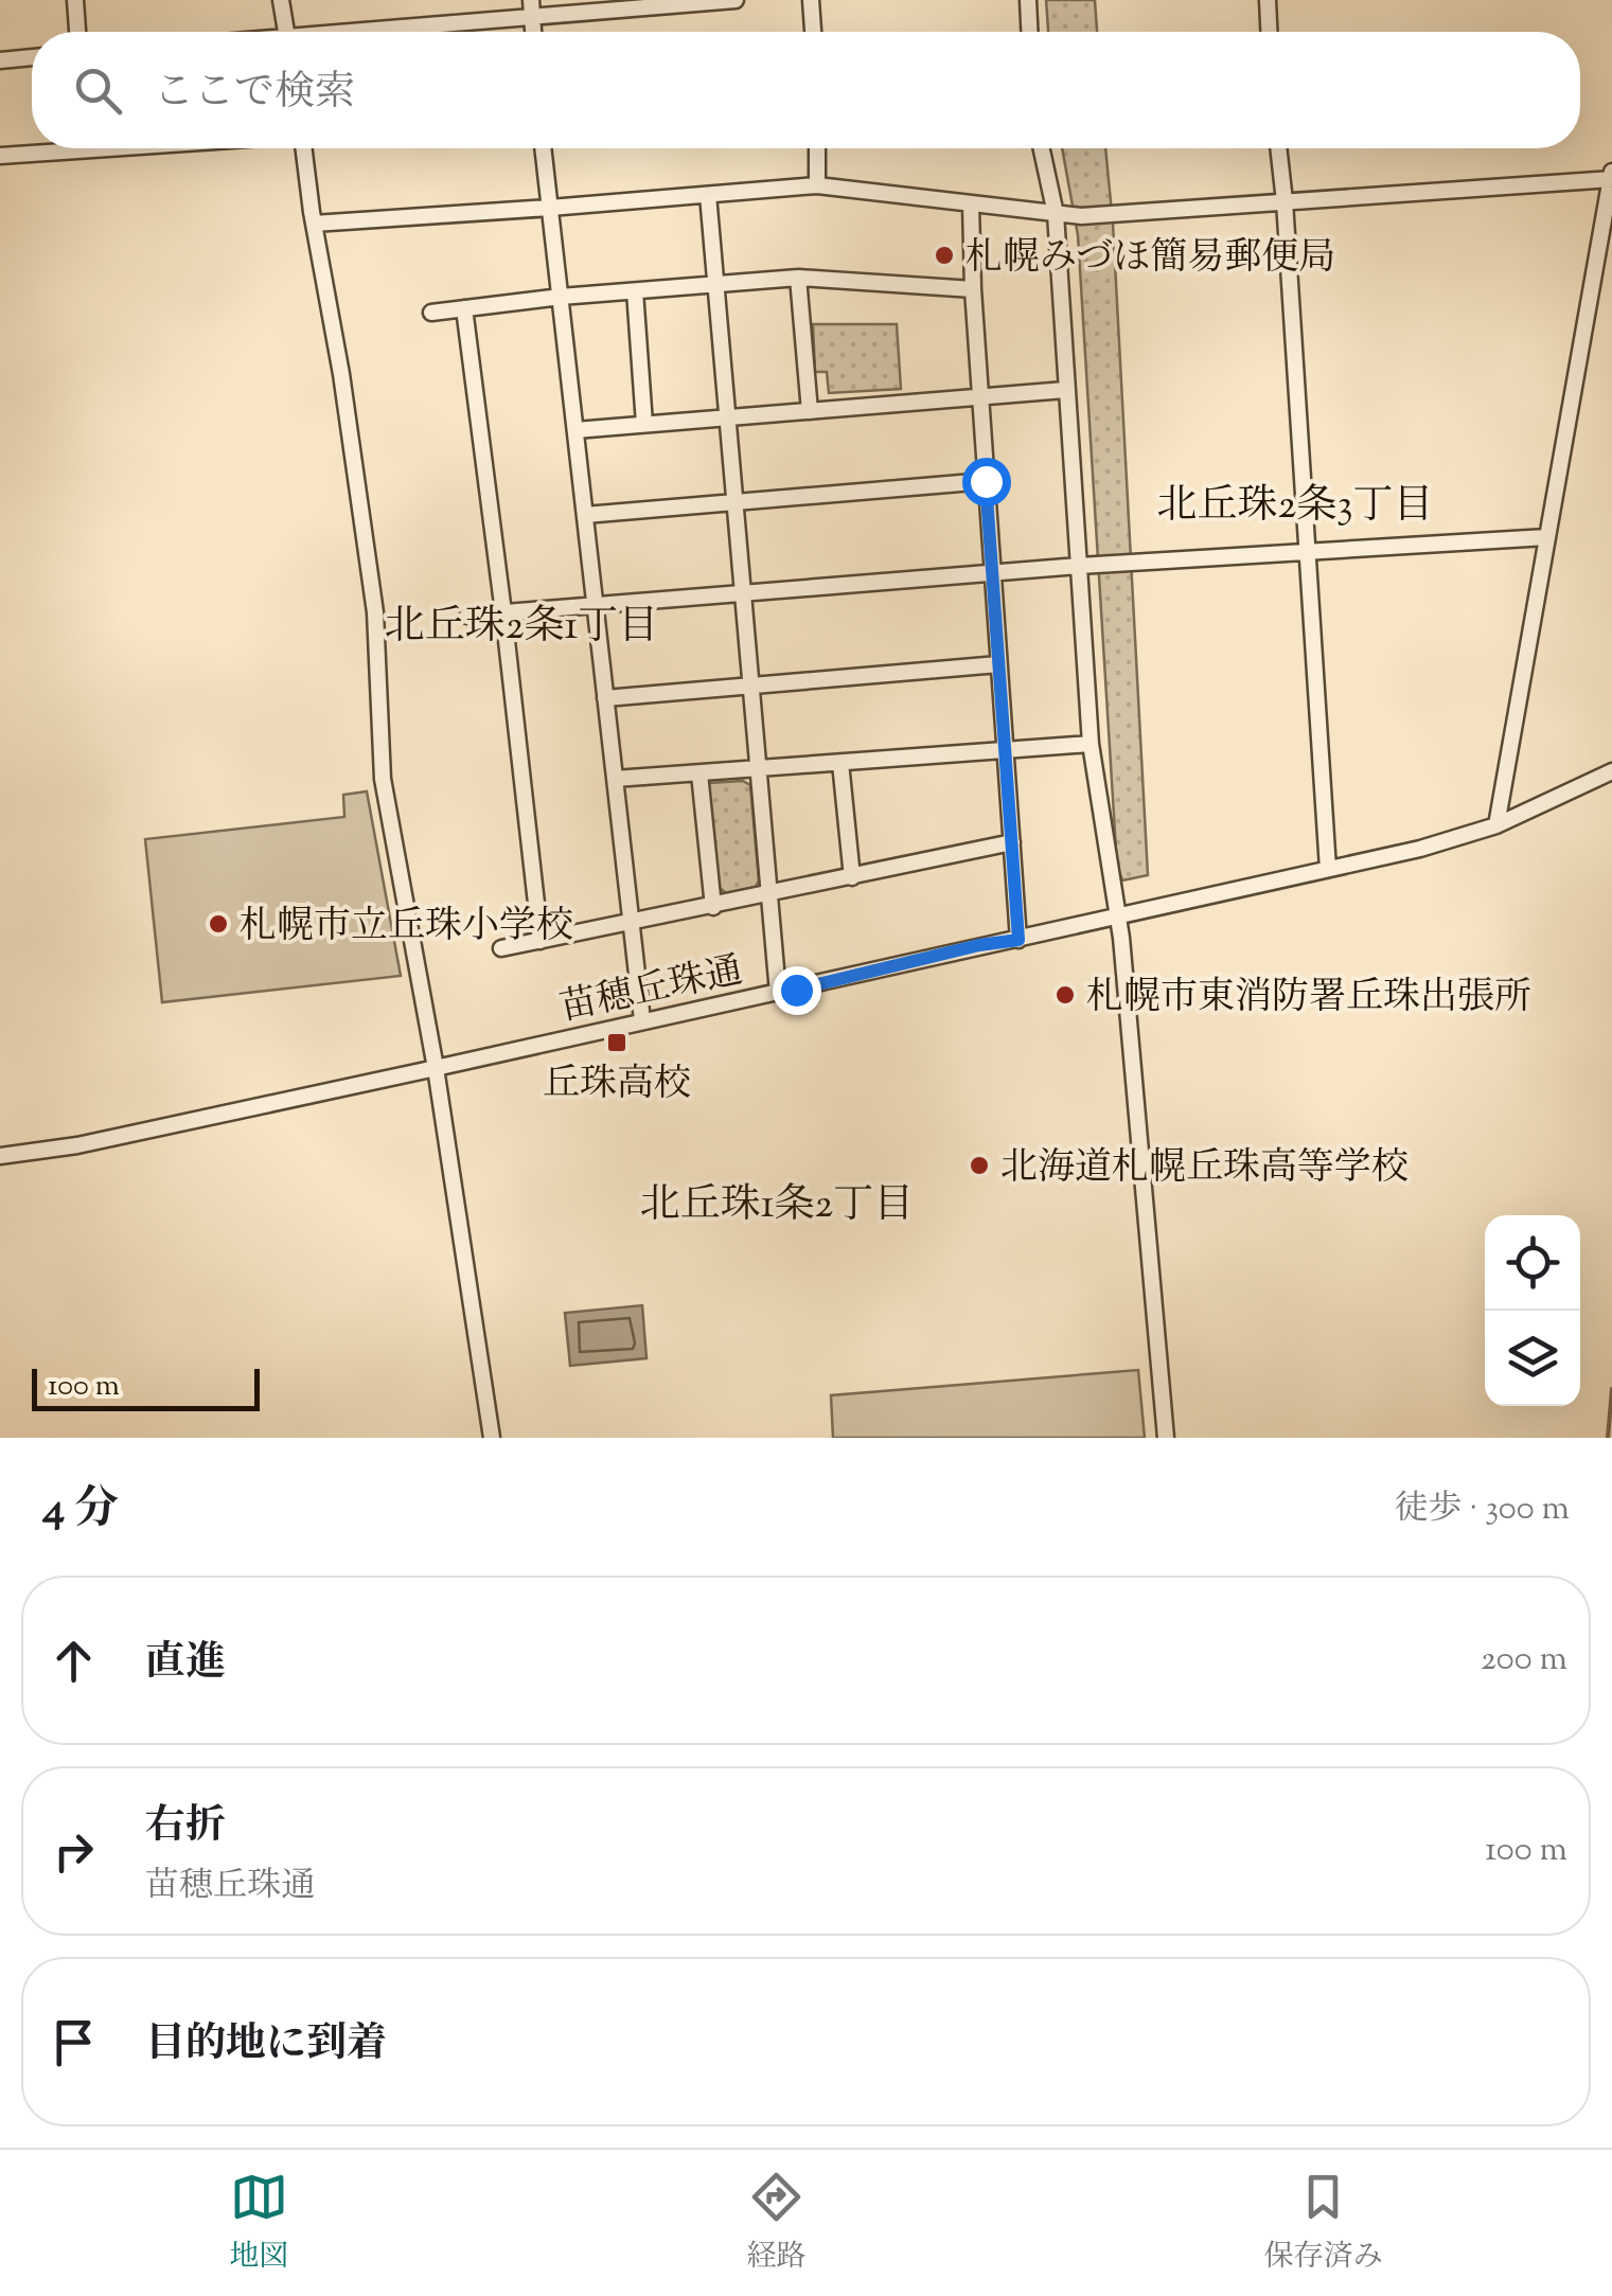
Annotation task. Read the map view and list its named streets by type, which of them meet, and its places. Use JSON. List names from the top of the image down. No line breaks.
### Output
{"streets":{"street":["苗穂丘珠通"]},"districts":["北丘珠2条3丁目","北丘珠2条1丁目","北丘珠1条2丁目"],"places":{"other":["札幌みづほ簡易郵便局","札幌市立丘珠小学校","札幌市東消防署丘珠出張所","北海道札幌丘珠高等学校"],"transit":["丘珠高校"]},"scale_bar":"100 m","page":{"search":"ここで検索","scale":"100 m","heading":["4 分","徒歩 · 300 m"],"list":[["直進","200 m"],["右折","苗穂丘珠通","100 m"],"目的地に到着"],"nav":["地図","経路","保存済み"]}}
